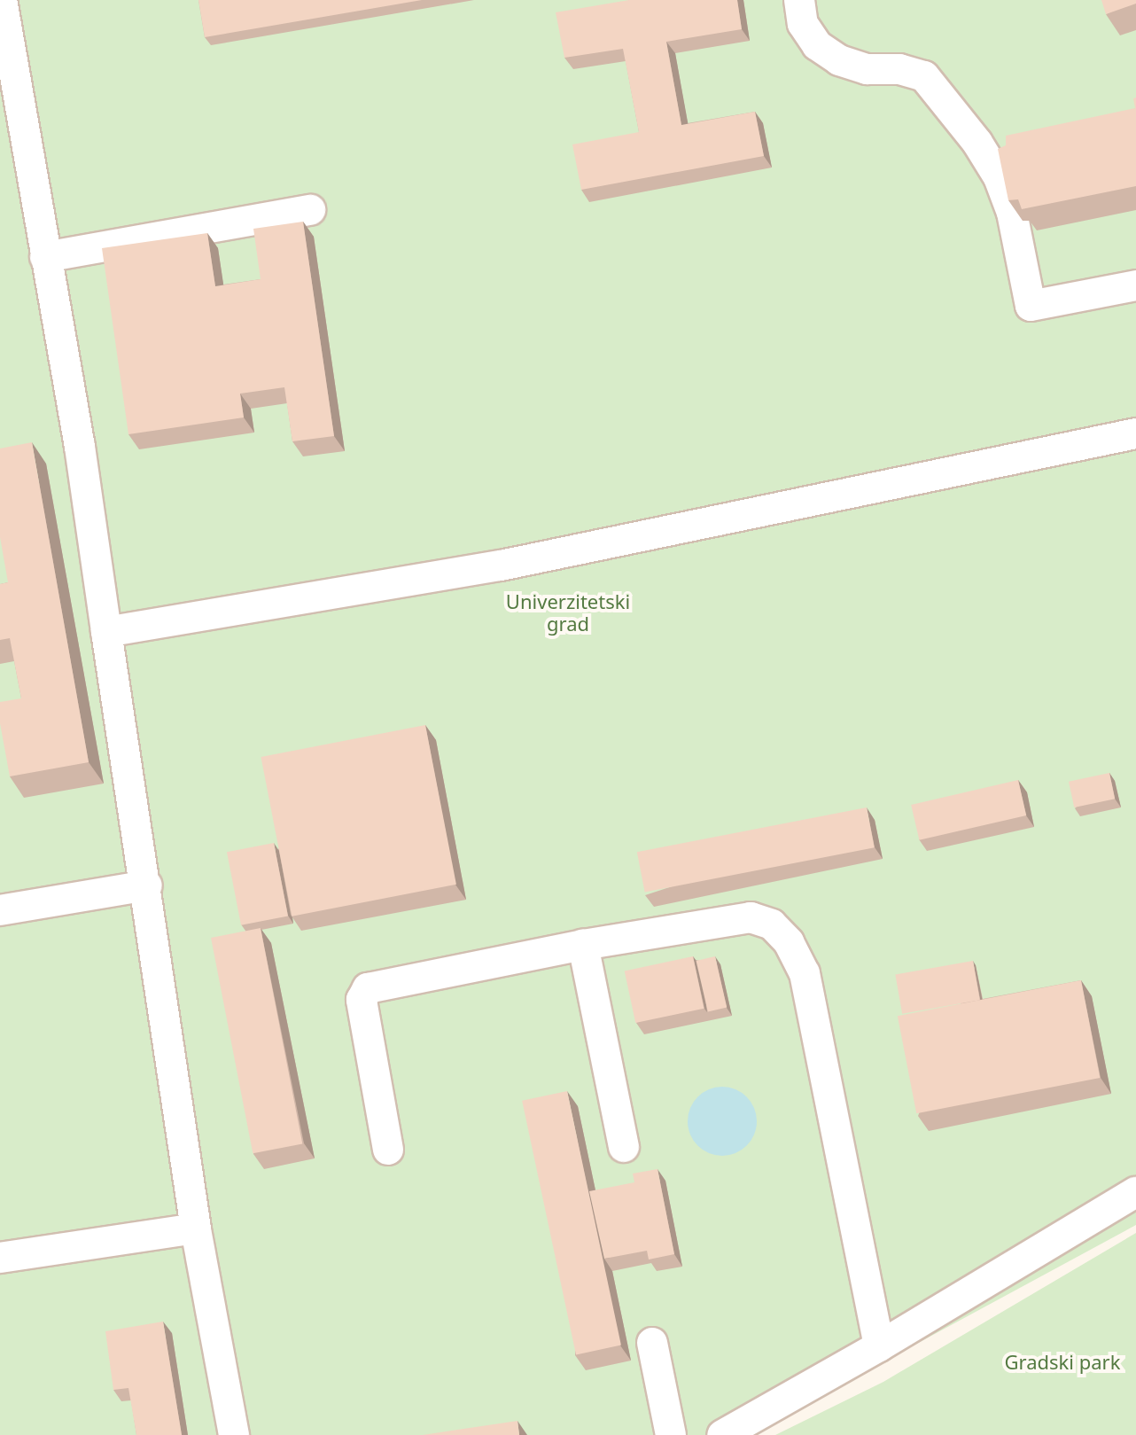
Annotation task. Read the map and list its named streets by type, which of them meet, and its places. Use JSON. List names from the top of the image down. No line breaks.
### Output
{"parks":["Univerzitetski grad","Gradski park"]}
